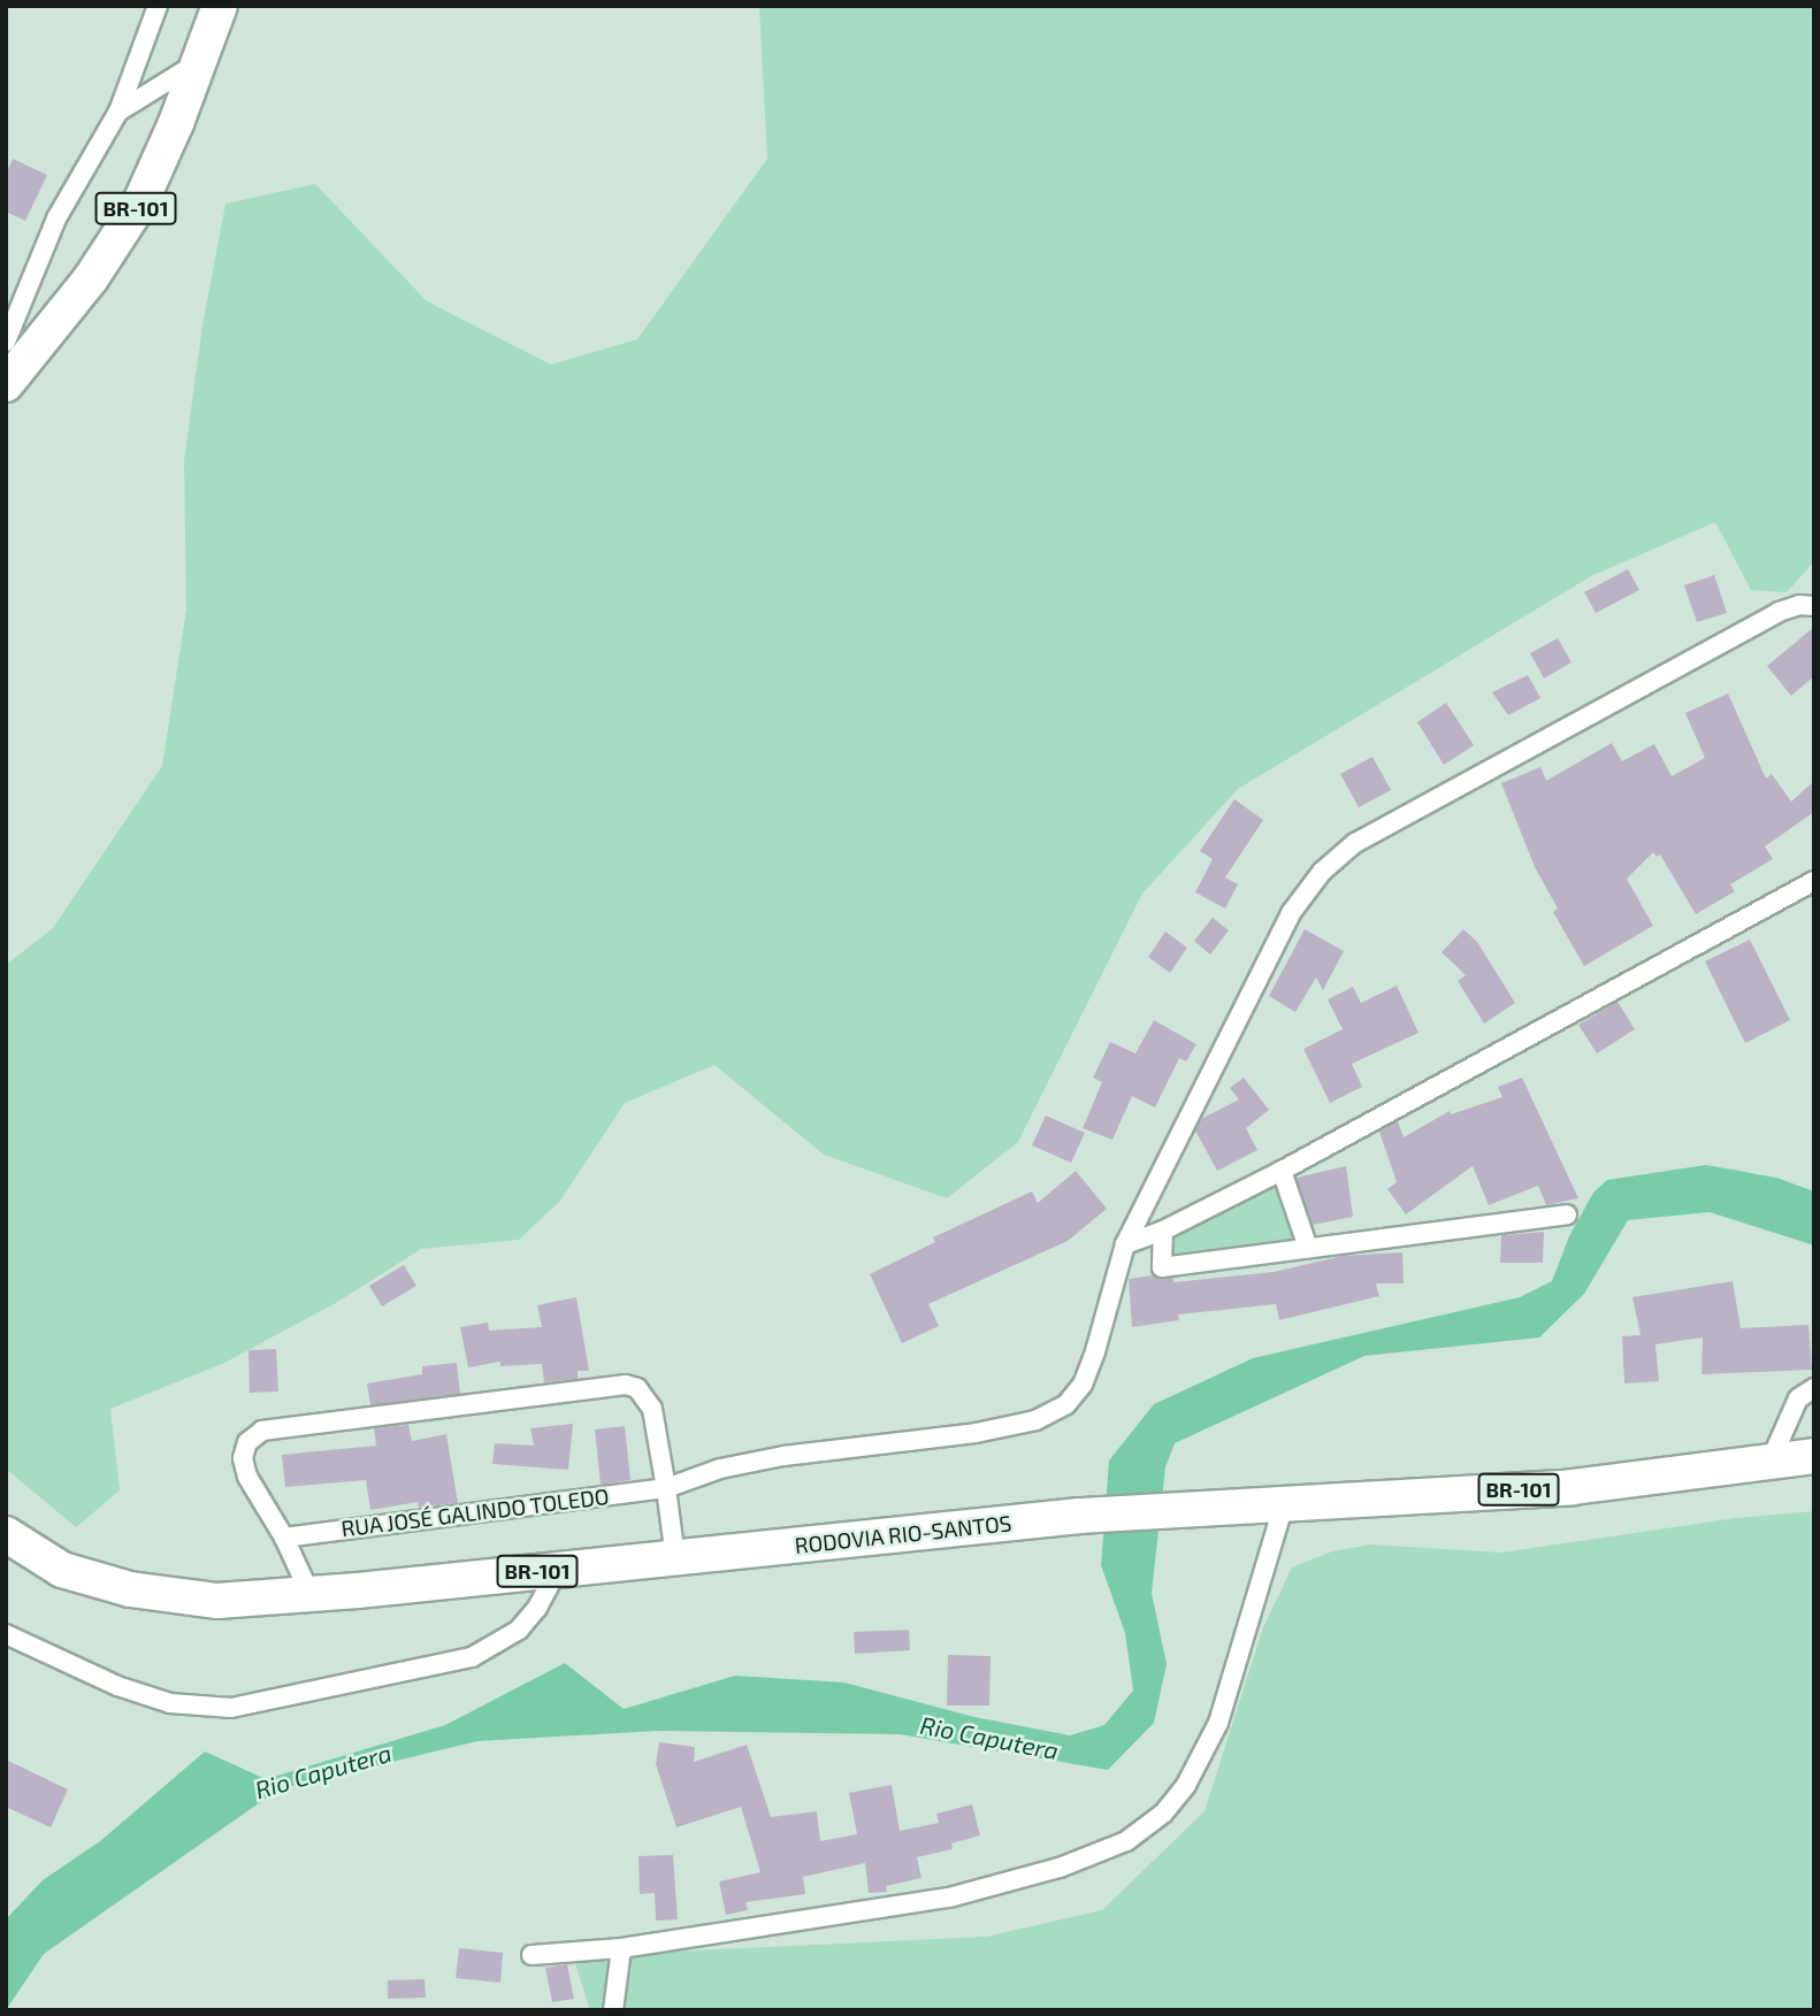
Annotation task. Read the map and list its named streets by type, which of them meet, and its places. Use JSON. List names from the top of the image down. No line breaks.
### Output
{"streets":{"highway":["BR-101","RODOVIA RIO-SANTOS"],"street":["RUA JOSÉ GALINDO TOLEDO"]},"water":["Rio Caputera"]}
